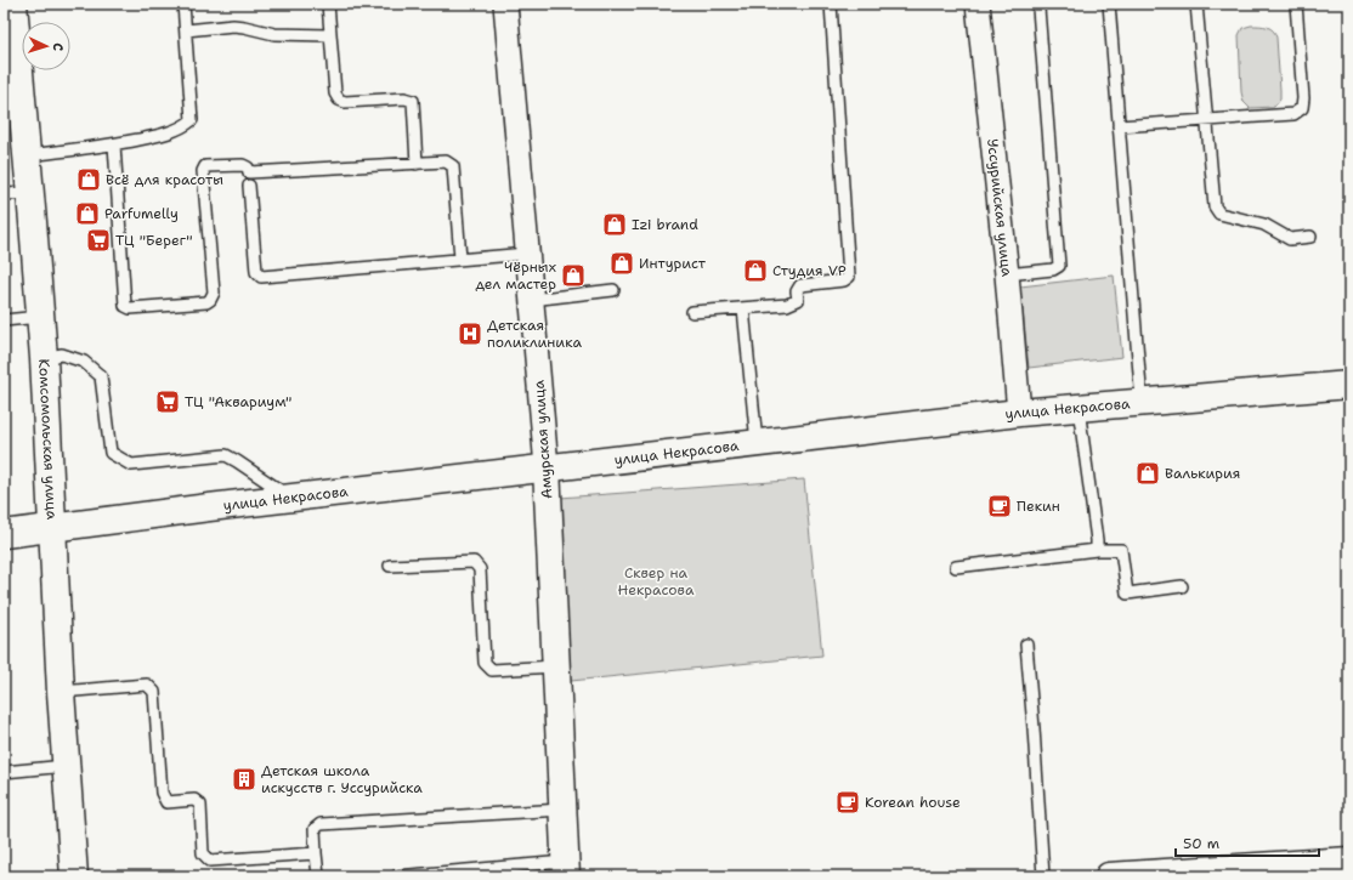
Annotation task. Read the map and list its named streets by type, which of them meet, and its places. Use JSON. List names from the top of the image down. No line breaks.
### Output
{"streets":{"main road":["улица Некрасова","Комсомольская улица","Амурская улица"],"street":["Уссурийская улица"]},"crossings":[["Уссурийская улица","улица Некрасова"],["улица Некрасова","Комсомольская улица"],["улица Некрасова","Амурская улица"]],"parks":["Сквер на Некрасова"],"places":{"shop":["Всё для красоты","Parfumelly","Izi brand","Интурист","Студия VP","Чёрных дел мастер","Валькирия"],"supermarket":["ТЦ \"Берег\"","ТЦ \"Аквариум\""],"hospital":["Детская поликлиника"],"cafe":["Пекин","Korean house"],"building":["Детская школа искусств г. Уссурийска"]},"scale_bar":"50 m","north":"right"}
